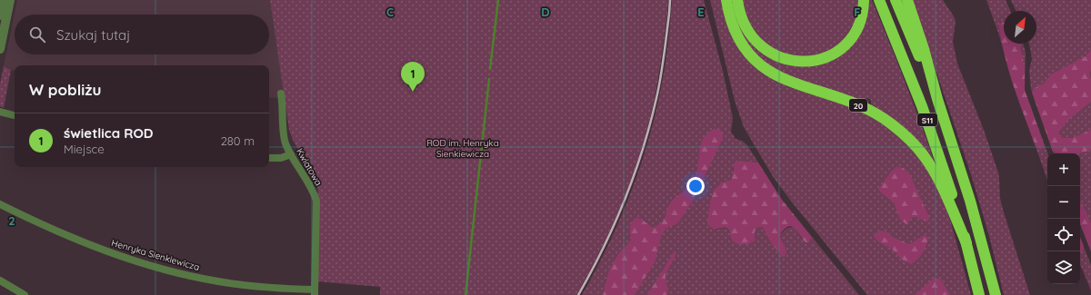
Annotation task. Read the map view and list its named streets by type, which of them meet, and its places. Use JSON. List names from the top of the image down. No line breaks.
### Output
{"streets":{"highway":["20","S11"],"street":["Kwiatowa","Henryka Sienkiewicza"]},"crossings":[["20","S11"],["Kwiatowa","Henryka Sienkiewicza"]],"parks":["ROD im. Henryka Sienkiewicza"],"north":"top right","page":{"search":"Szukaj tutaj","pins":"1","heading":"W pobliżu","list":[{"mark":"1","name":"świetlica ROD","note":"Miejsce","value":"280 m"}],"map_buttons":["+","−"]},"grid":{"columns":["C","D","E","F"],"rows":["2"]}}
